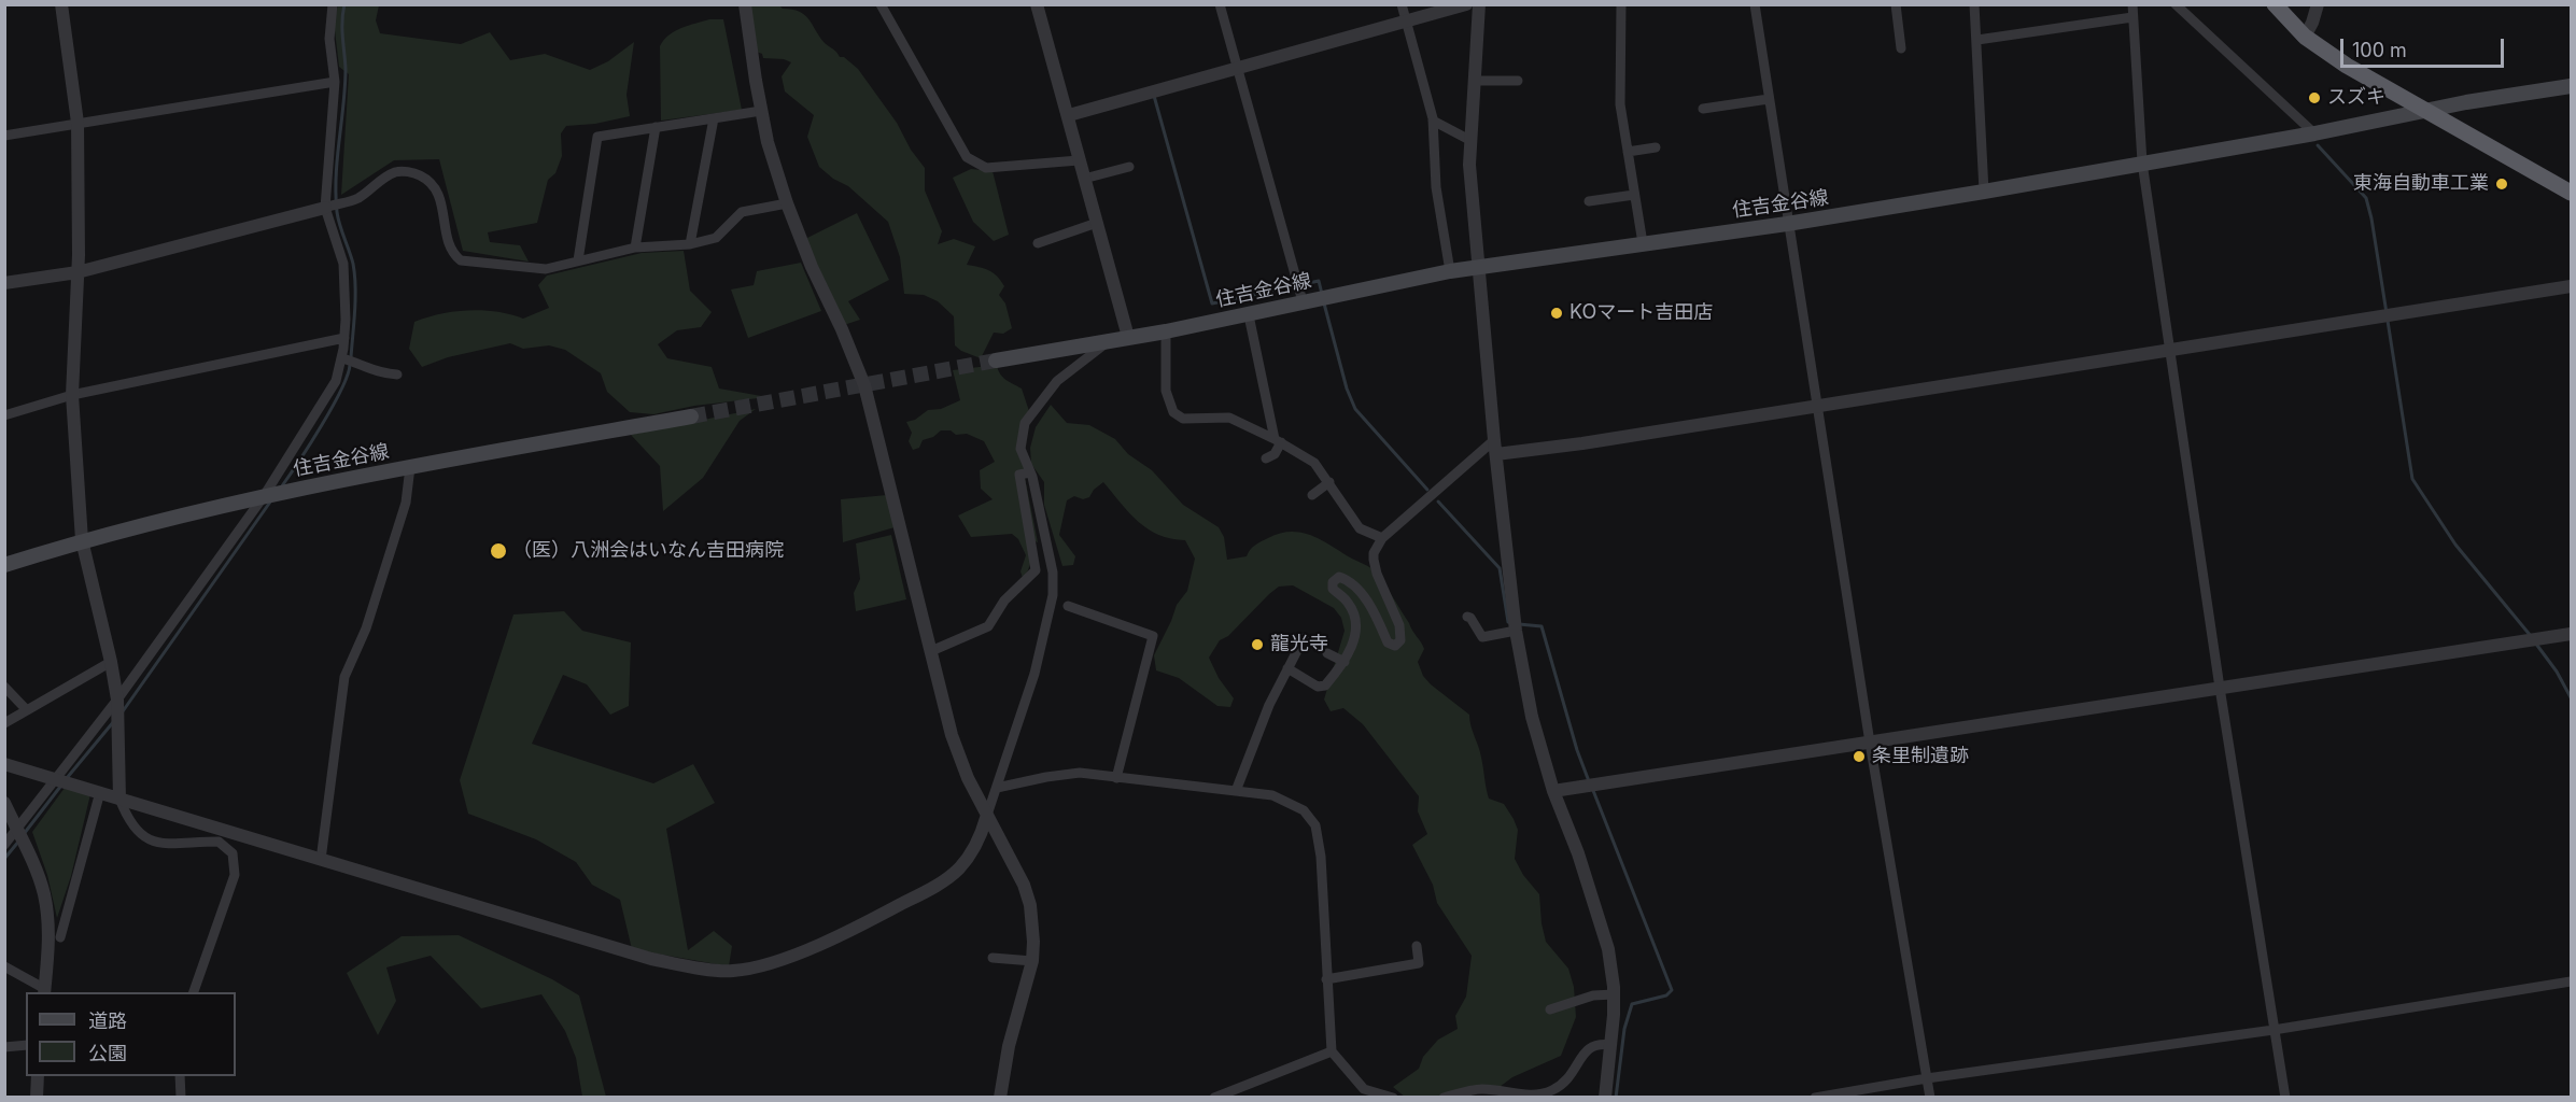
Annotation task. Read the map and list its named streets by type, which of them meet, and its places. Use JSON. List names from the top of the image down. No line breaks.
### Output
{"streets":{"main road":["住吉金谷線"]},"places":["スズキ","東海自動車工業","KOマート吉田店","（医）八洲会はいなん吉田病院","龍光寺","条里制遺跡"],"legend":["道路","公園"],"scale_bar":"100 m"}
